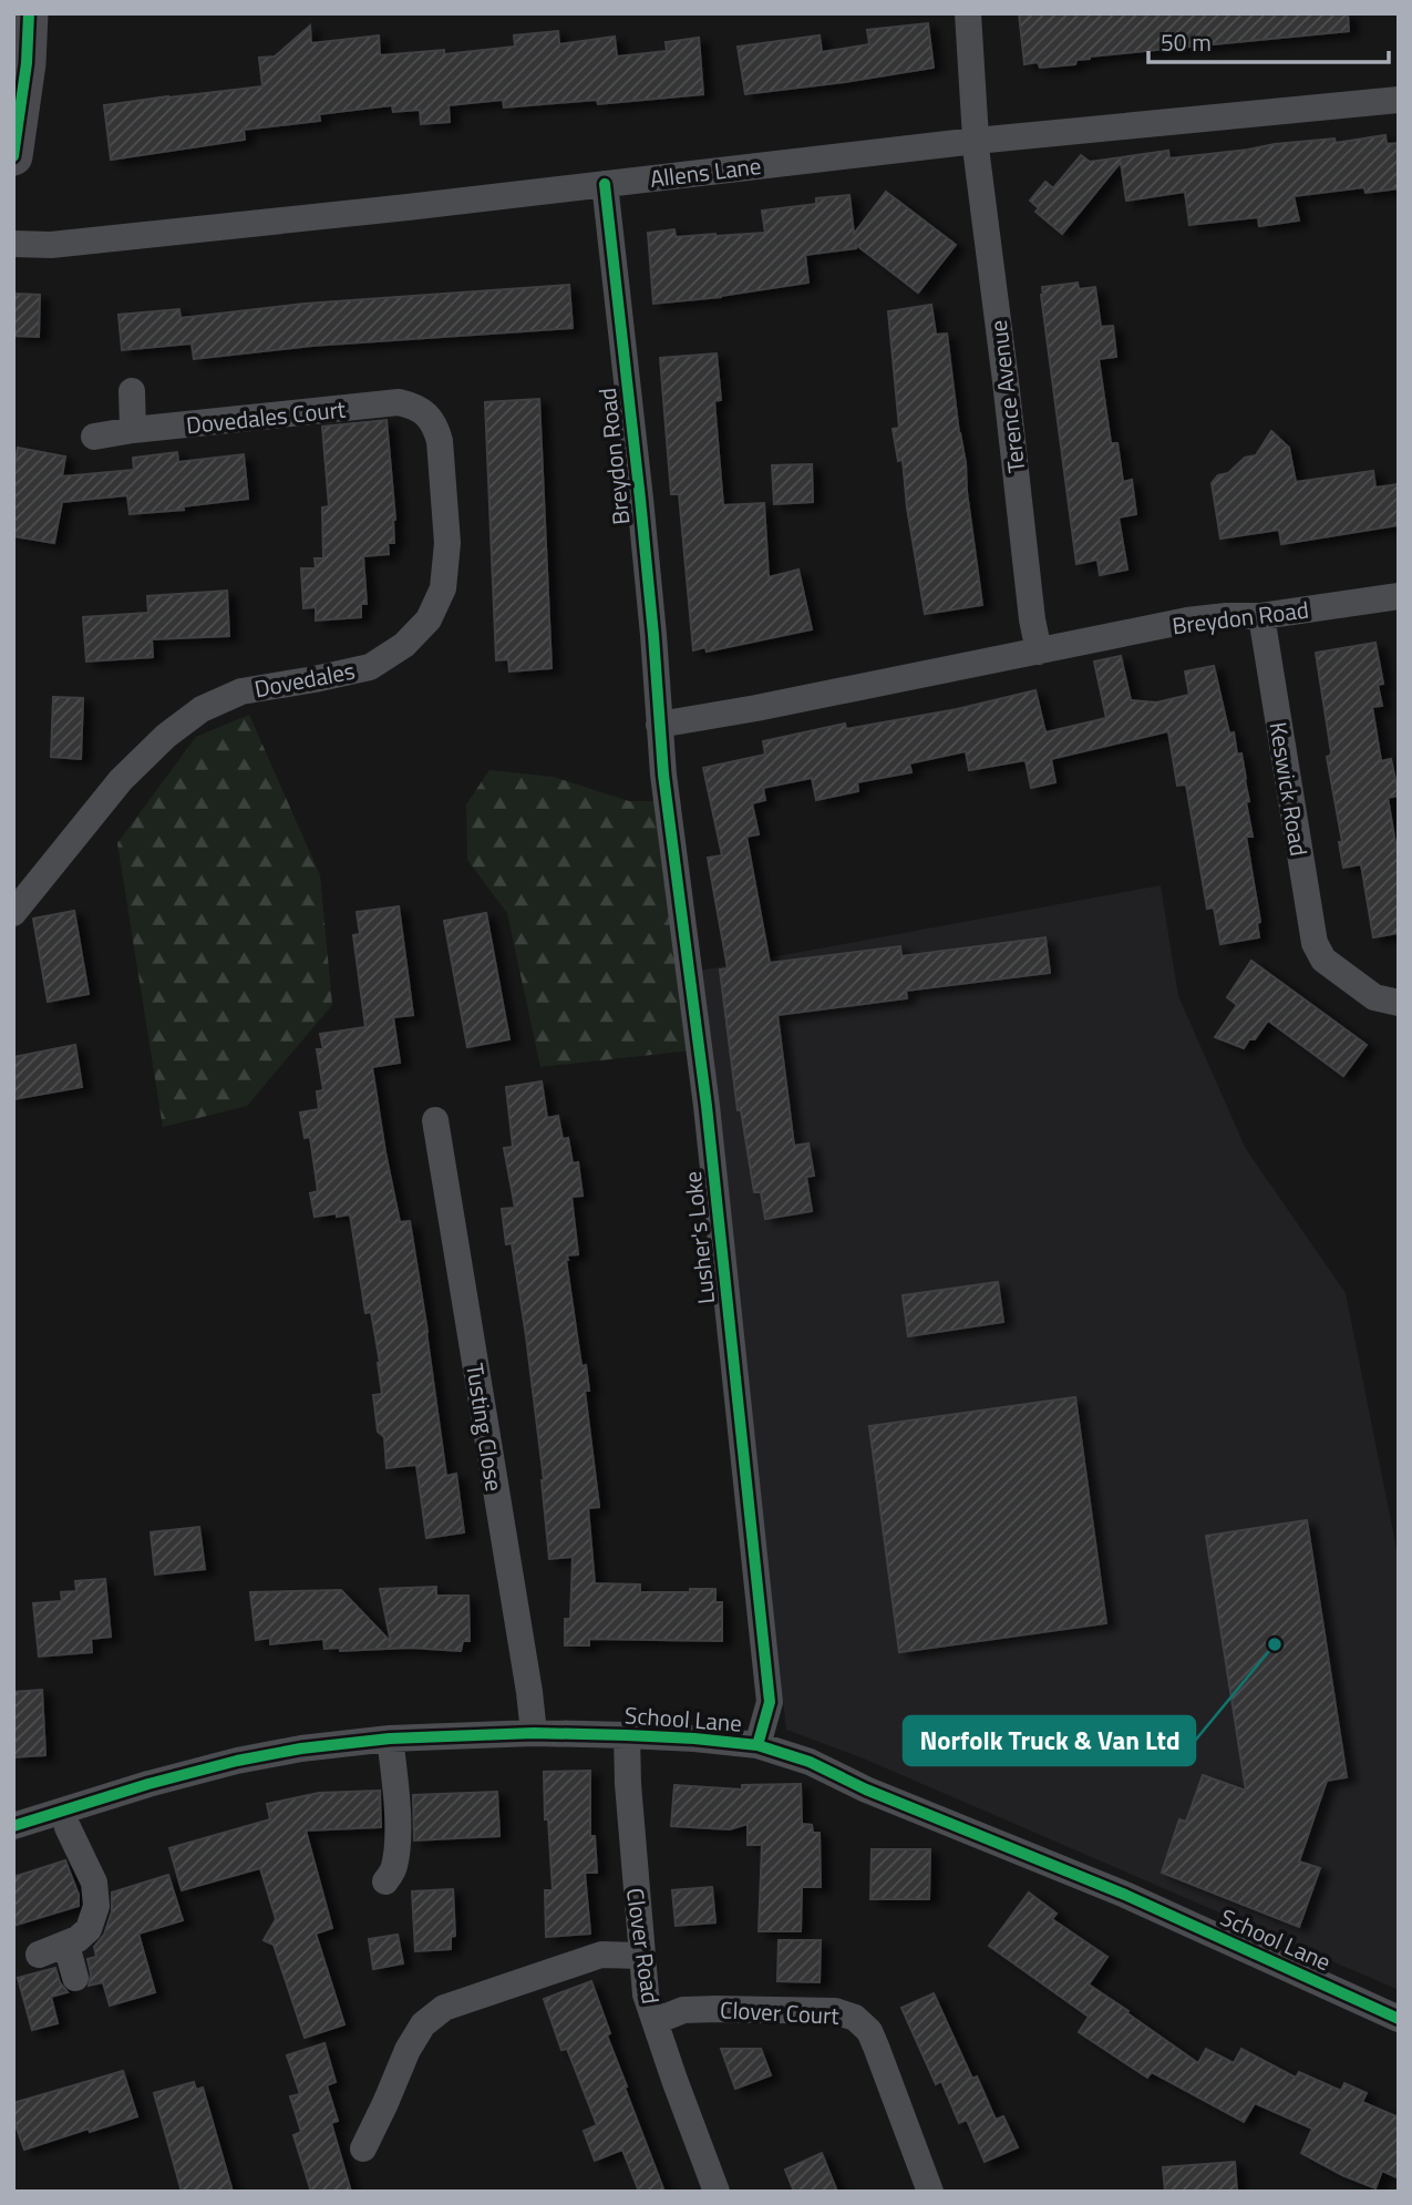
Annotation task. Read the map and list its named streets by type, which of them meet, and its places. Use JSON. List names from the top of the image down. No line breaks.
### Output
{"streets":{"street":["Allens Lane","Terence Avenue","Dovedales Court","Breydon Road","Dovedales","Keswick Road","Lusher's Loke","Tusting Close","School Lane","Clover Road","Clover Court"]},"crossings":[["Allens Lane","Terence Avenue"],["Allens Lane","Breydon Road"],["Terence Avenue","Breydon Road"],["Dovedales Court","Dovedales"],["Breydon Road","Keswick Road"],["Breydon Road","Lusher's Loke"],["Lusher's Loke","School Lane"],["Tusting Close","School Lane"],["School Lane","Clover Road"],["Clover Road","Clover Court"]],"places":["Norfolk Truck & Van Ltd"],"scale_bar":"50 m"}
